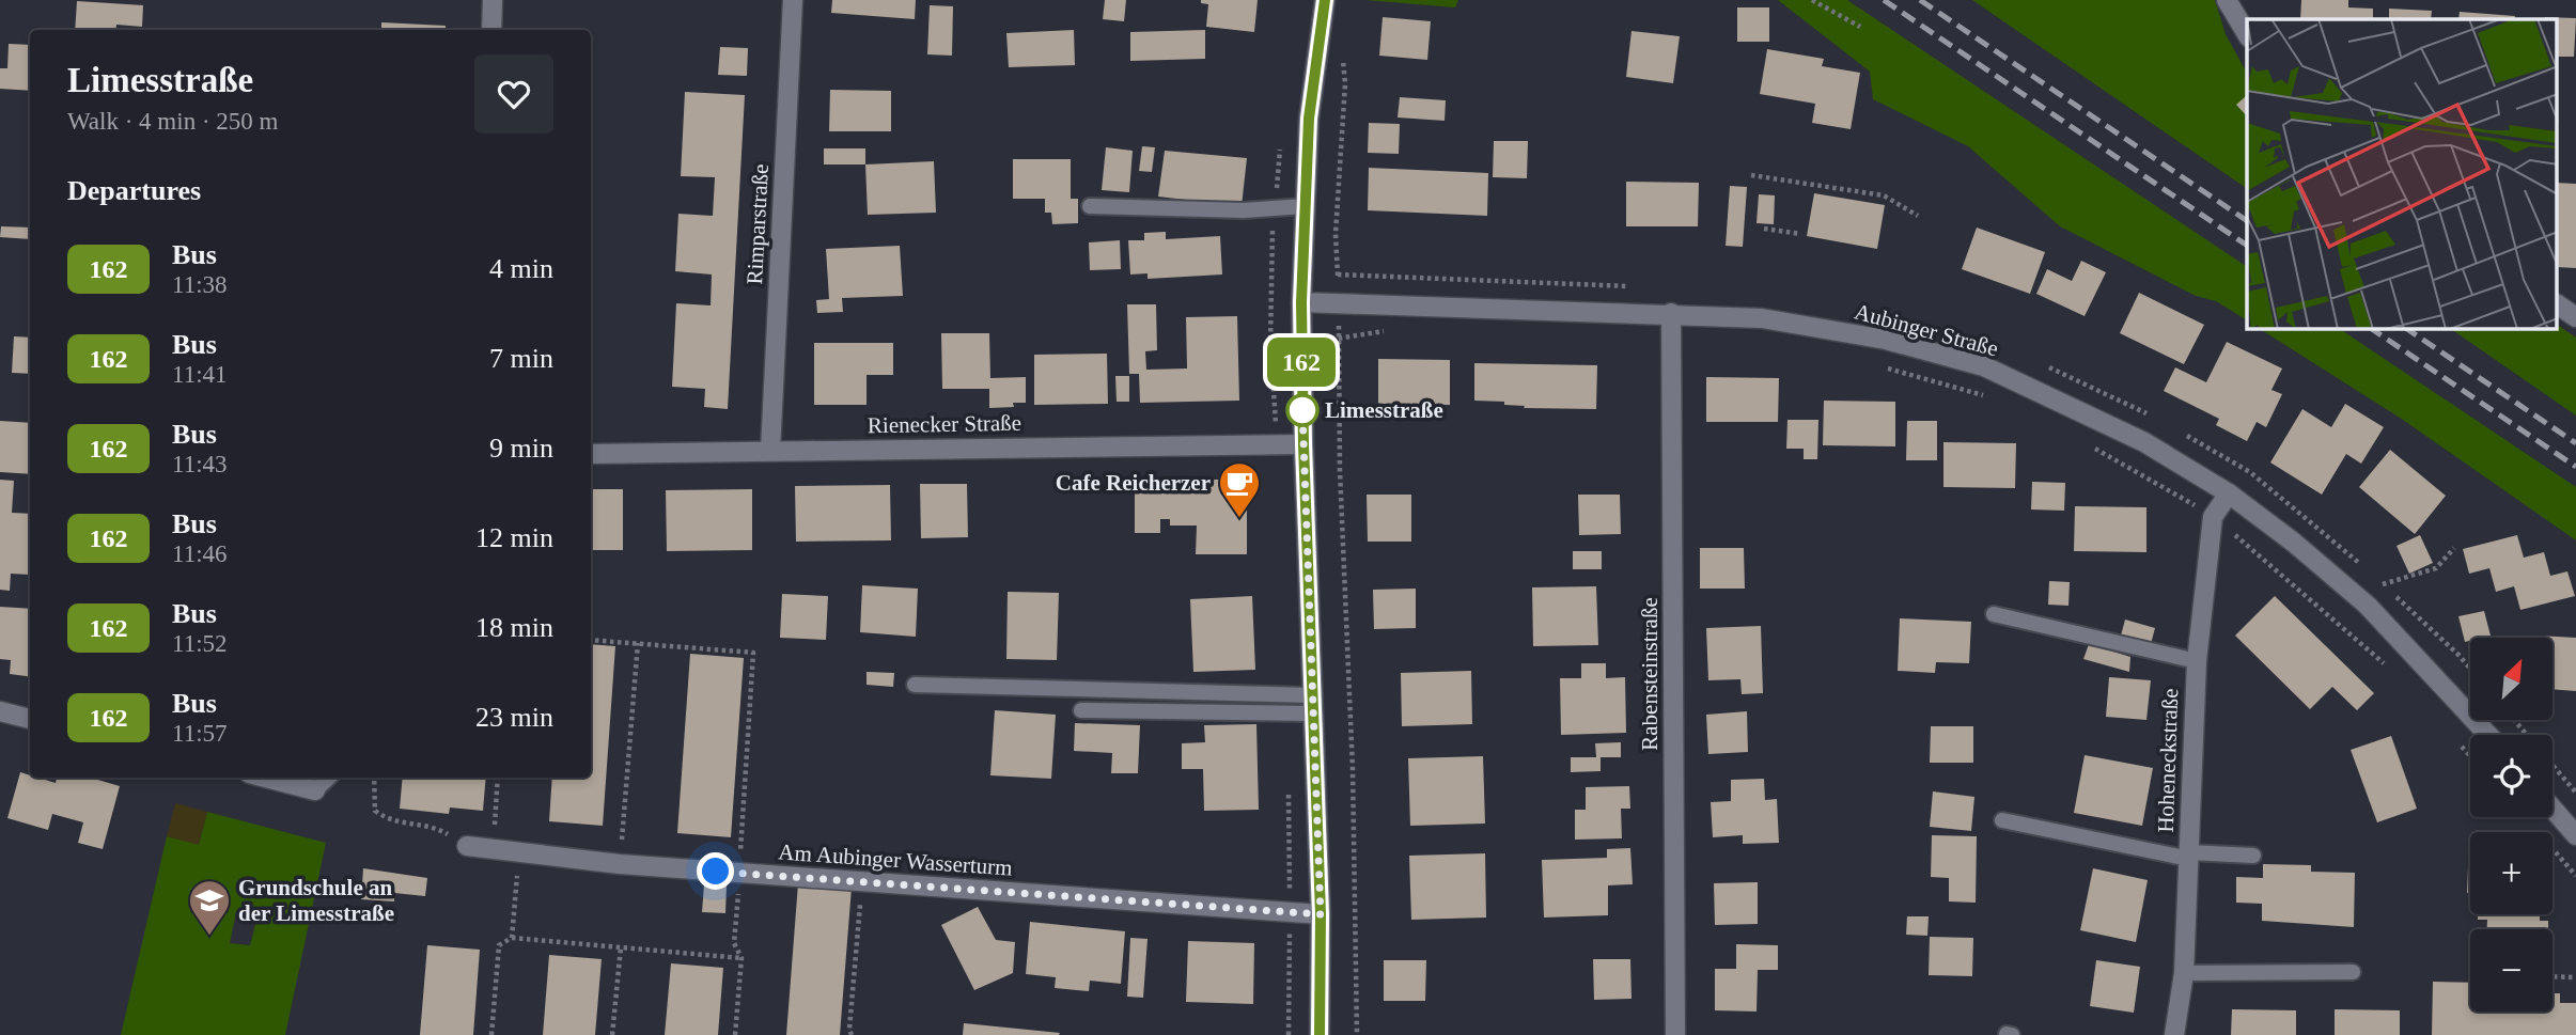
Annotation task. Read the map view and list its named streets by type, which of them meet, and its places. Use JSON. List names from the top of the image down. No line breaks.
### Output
{"streets":{"street":["Rimparstraße","Aubinger Straße","Rienecker Straße","Rabensteinstraße","Hoheneckstraße","Am Aubinger Wasserturm"]},"crossings":[["Rimparstraße","Rienecker Straße"],["Aubinger Straße","Rabensteinstraße"],["Aubinger Straße","Hoheneckstraße"]],"places":{"other":["Limesstraße"],"cafe":["Cafe Reicherzer"],"school or university":["Grundschule an der Limesstraße"]},"lines":["bus line 162"],"north":"top right","page":{"on_map":"162","heading":[["Limesstraße","Walk · 4 min · 250 m"],"Departures"],"list":[{"mark":"162","name":"Bus","note":"11:38","value":"4 min"},{"mark":"162","name":"Bus","note":"11:41","value":"7 min"},{"mark":"162","name":"Bus","note":"11:43","value":"9 min"},{"mark":"162","name":"Bus","note":"11:46","value":"12 min"},{"mark":"162","name":"Bus","note":"11:52","value":"18 min"},{"mark":"162","name":"Bus","note":"11:57","value":"23 min"}],"map_buttons":["+","−"]}}
